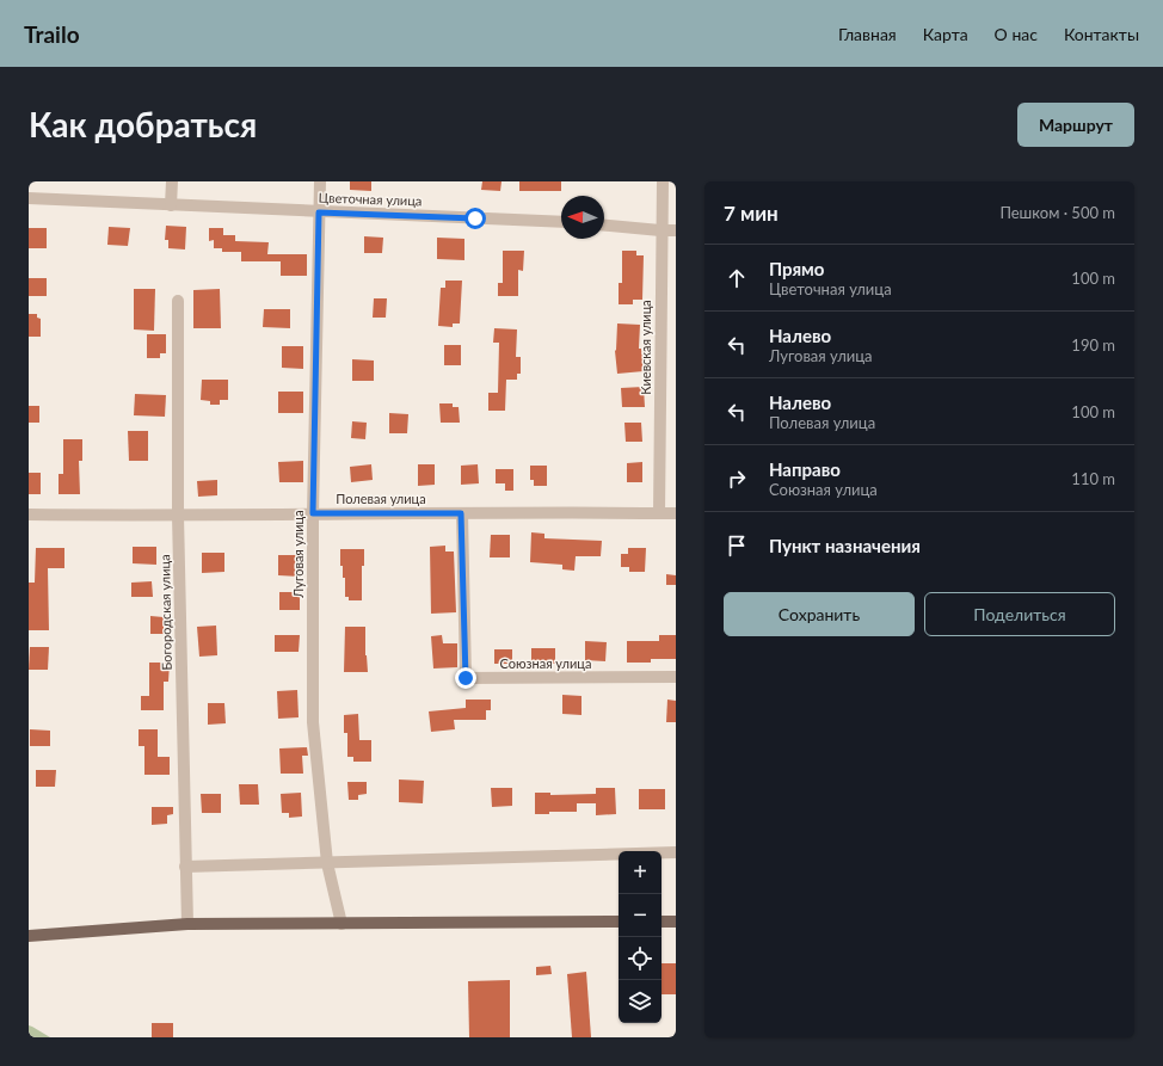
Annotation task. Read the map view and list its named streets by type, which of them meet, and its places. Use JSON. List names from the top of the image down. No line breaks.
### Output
{"streets":{"street":["Цветочная улица","Киевская улица","Полевая улица","Луговая улица","Богородская улица","Союзная улица"]},"crossings":[["Цветочная улица","Луговая улица"],["Киевская улица","Полевая улица"],["Полевая улица","Луговая улица"],["Полевая улица","Богородская улица"],["Полевая улица","Союзная улица"]],"north":"left","page":{"header":"Trailo","nav":["Главная","Карта","О нас","Контакты"],"buttons":["Маршрут",["Сохранить","Поделиться"]],"title":"Как добраться","heading":["7 мин","Пешком · 500 m"],"list":[["Прямо","Цветочная улица","100 m"],["Налево","Луговая улица","190 m"],["Налево","Полевая улица","100 m"],["Направо","Союзная улица","110 m"],"Пункт назначения"],"map_buttons":["+","−"]}}
